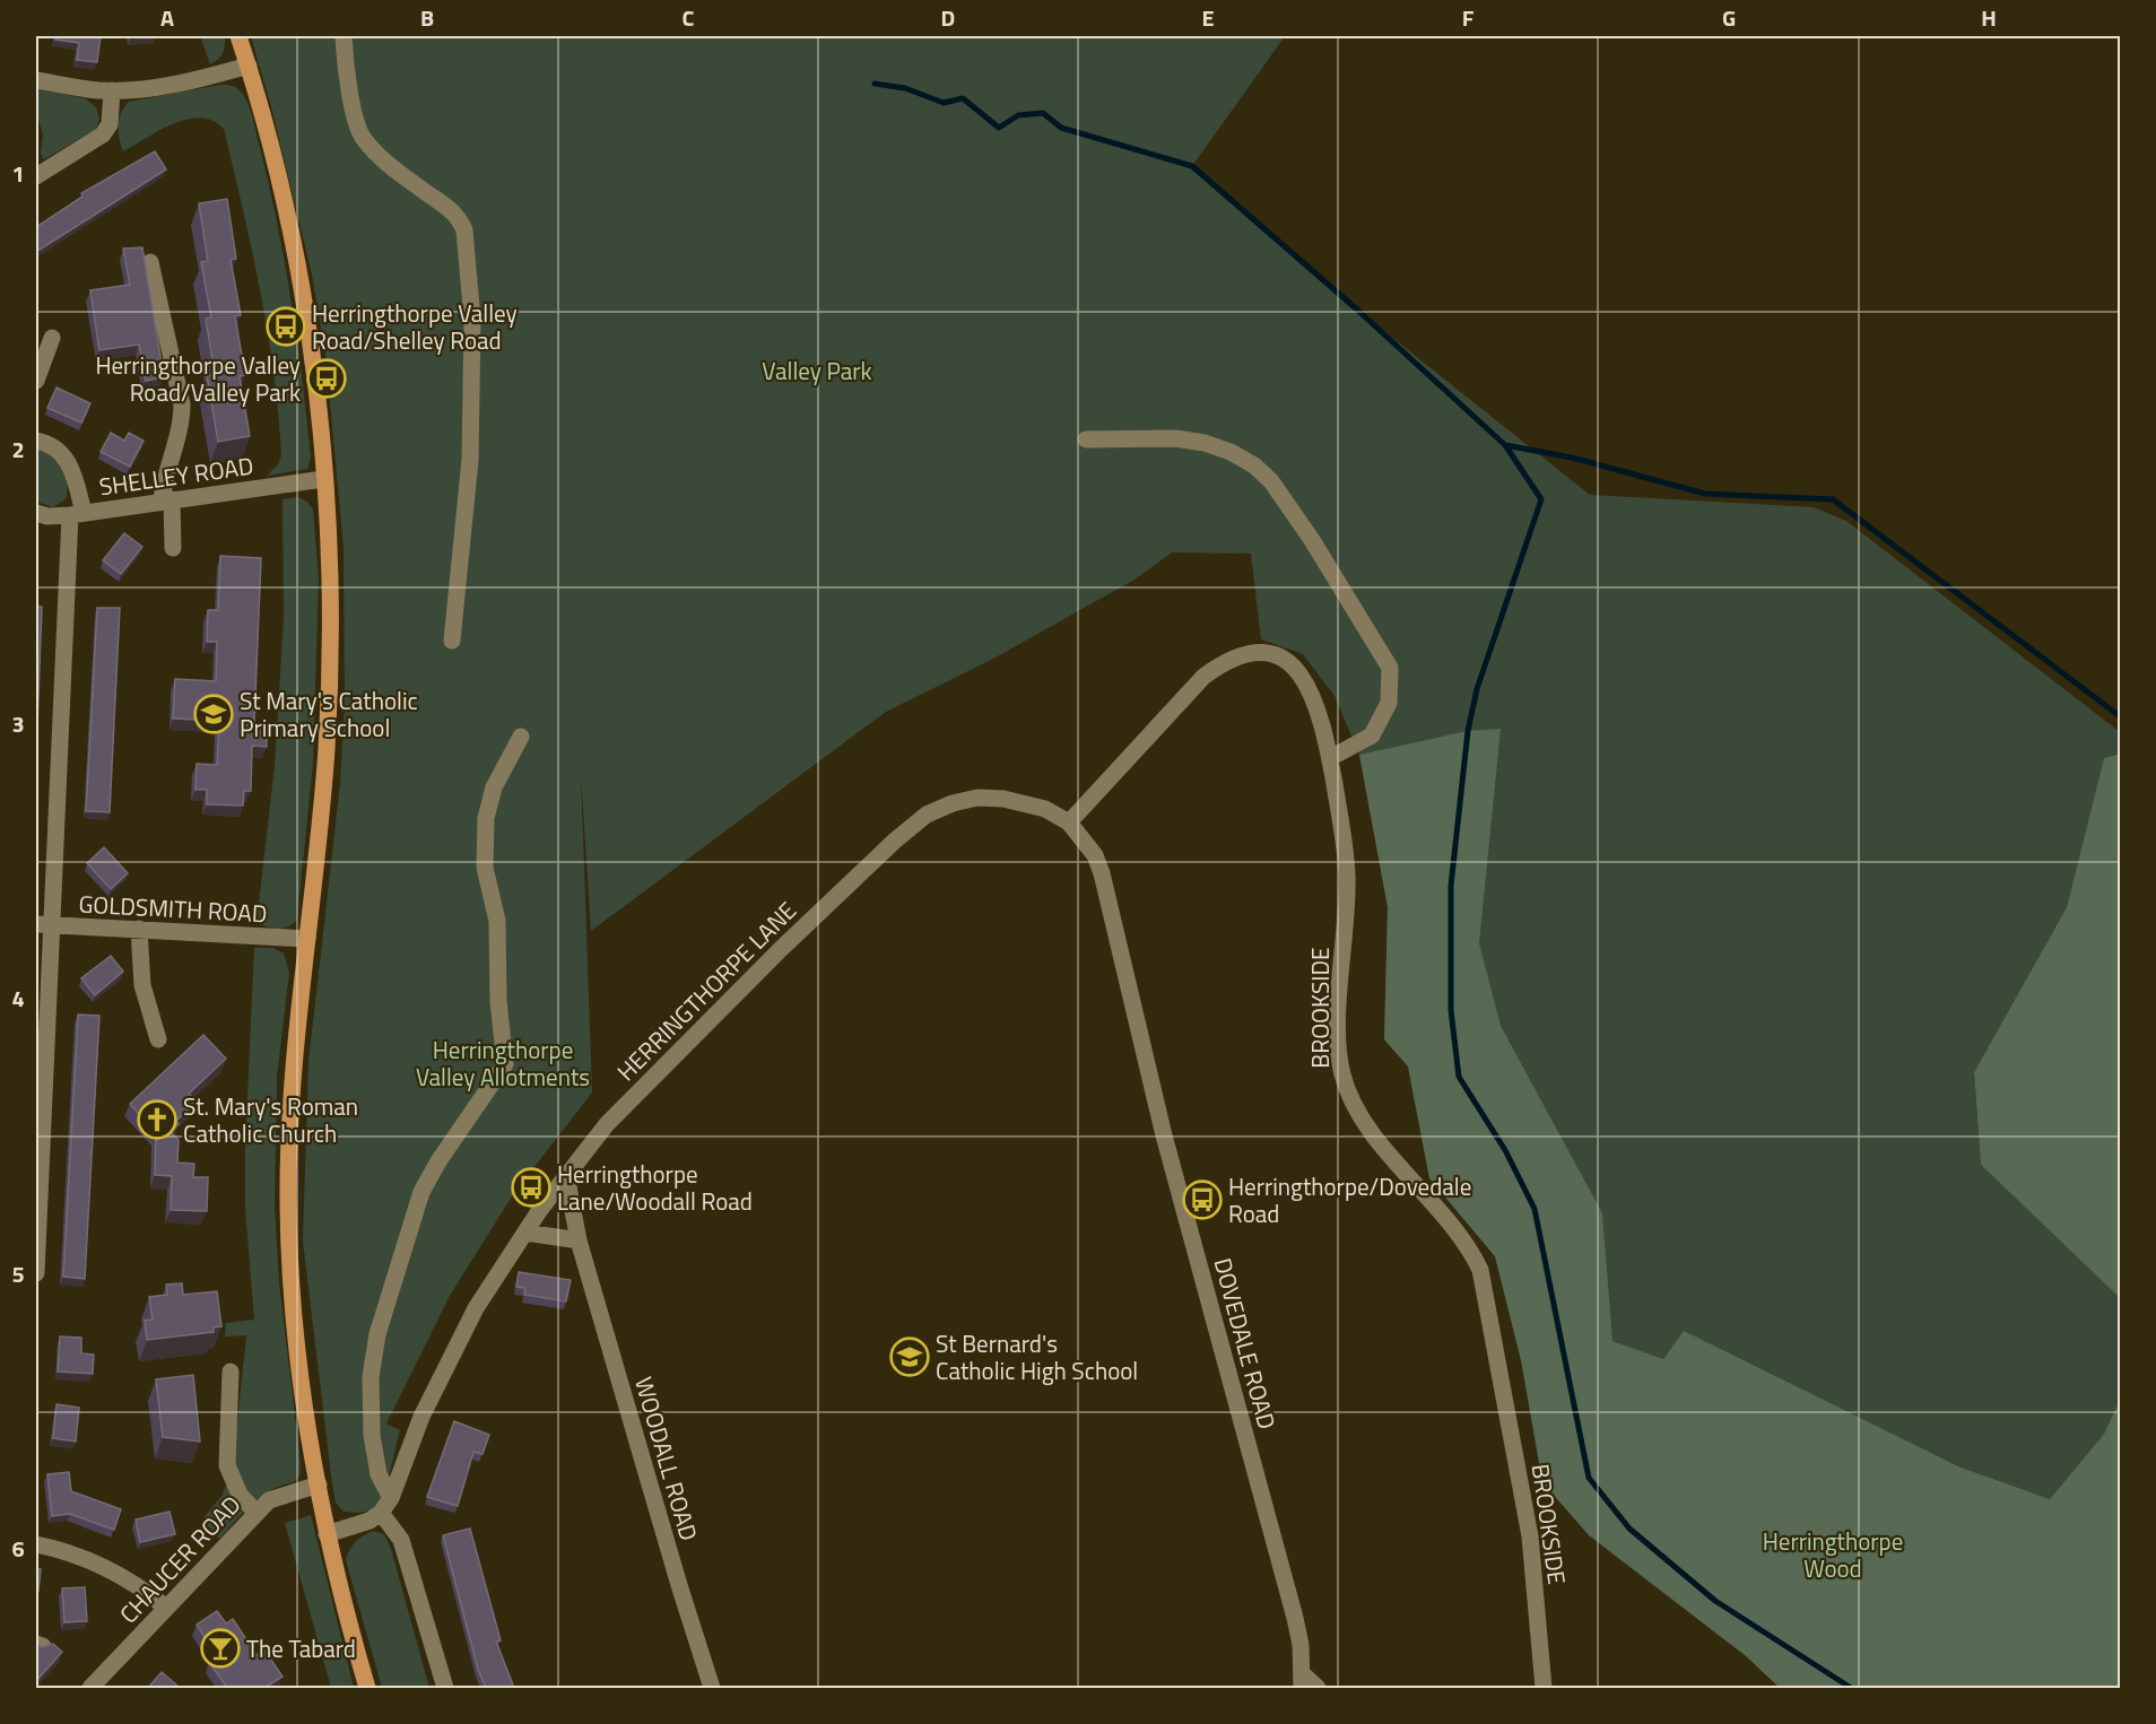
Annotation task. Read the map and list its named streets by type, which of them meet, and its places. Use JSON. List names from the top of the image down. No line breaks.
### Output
{"streets":{"street":["SHELLEY ROAD","GOLDSMITH ROAD","HERRINGTHORPE LANE","BROOKSIDE","DOVEDALE ROAD","WOODALL ROAD","CHAUCER ROAD"]},"crossings":[["HERRINGTHORPE LANE","BROOKSIDE"],["HERRINGTHORPE LANE","DOVEDALE ROAD"],["HERRINGTHORPE LANE","WOODALL ROAD"],["BROOKSIDE","DOVEDALE ROAD"]],"parks":["Valley Park","Herringthorpe Valley Allotments","Herringthorpe Wood"],"places":{"bus stop":["Herringthorpe Valley Road/Shelley Road","Herringthorpe Valley Road/Valley Park","Herringthorpe Lane/Woodall Road","Herringthorpe/Dovedale Road"],"school or university":["St Mary's Catholic Primary School","St Bernard's Catholic High School"],"church":["St. Mary's Roman Catholic Church"],"bar":["The Tabard"]},"grid":{"columns":["A","B","C","D","E","F","G","H"],"rows":["1","2","3","4","5","6"]}}
